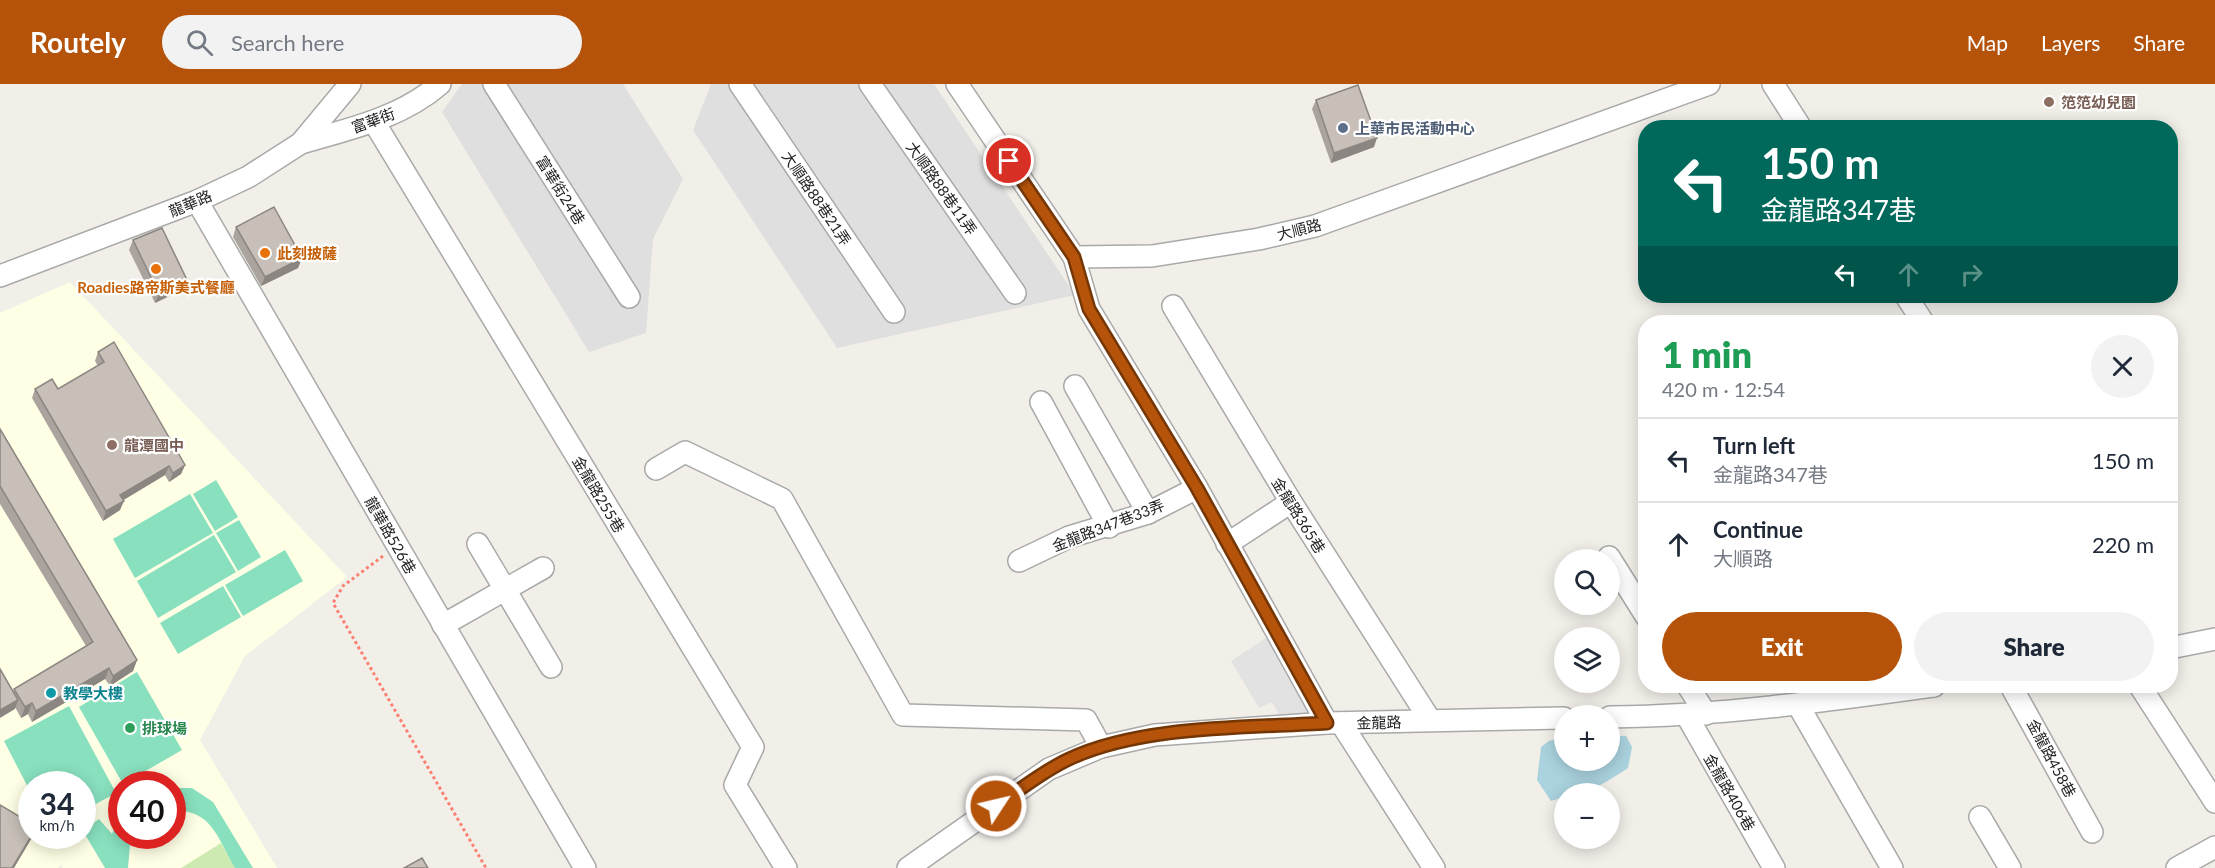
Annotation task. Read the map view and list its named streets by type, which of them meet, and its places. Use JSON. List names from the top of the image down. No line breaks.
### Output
{"streets":{"street":["富華街","大順路88巷11弄","富華街24巷","大順路88巷21弄","龍華路","大順路","金龍路255巷","金龍路365巷","金龍路347巷33弄","龍華路526巷","金龍路","金龍路458巷","金龍路406巷"]},"crossings":[["富華街","龍華路"],["富華街","金龍路255巷"],["龍華路","龍華路526巷"],["金龍路365巷","金龍路"]],"places":["笵笵幼兒園","上華市民活動中心","此刻披薩","Roadies路帝斯美式餐廳","龍潭國中","教學大樓","排球場"],"page":{"header":"Routely","search":"Search here","nav":["Map","Layers","Share"],"turn":["150 m","金龍路347巷"],"heading":["1 min","420 m · 12:54"],"list":[{"name":"Turn left","note":"金龍路347巷","value":"150 m"},{"name":"Continue","note":"大順路","value":"220 m"}],"map_buttons":["+","−"],"buttons":["Exit","Share"],"speed":"34 km/h","limit":"40"}}
